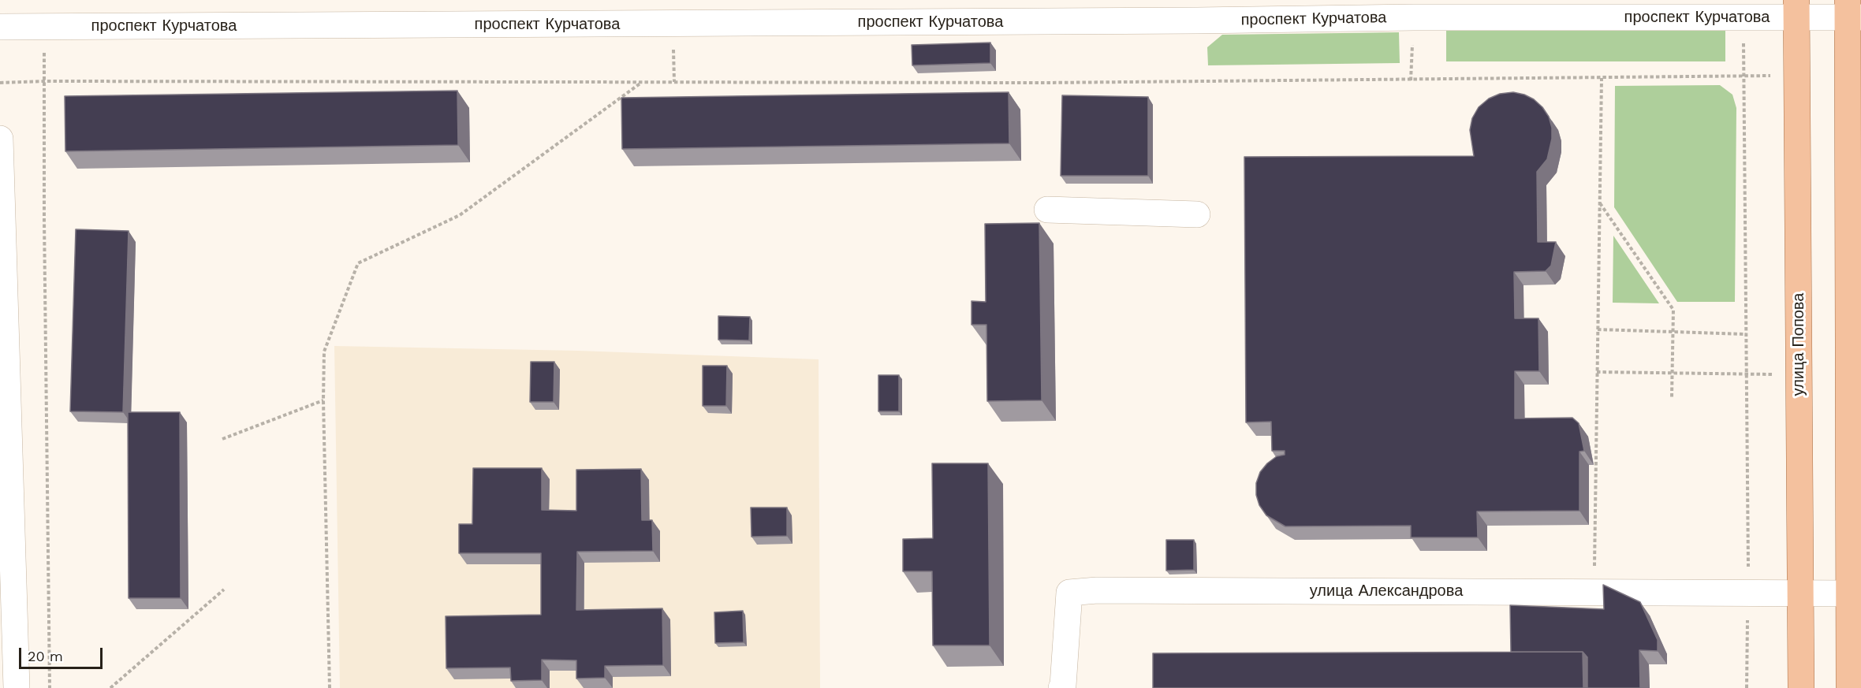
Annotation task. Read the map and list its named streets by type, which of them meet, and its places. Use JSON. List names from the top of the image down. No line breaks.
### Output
{"streets":{"main road":["улица Попова"],"street":["проспект Курчатова","улица Александрова"]},"crossings":[["проспект Курчатова","улица Попова"],["улица Попова","улица Александрова"]],"scale_bar":"20 m"}
